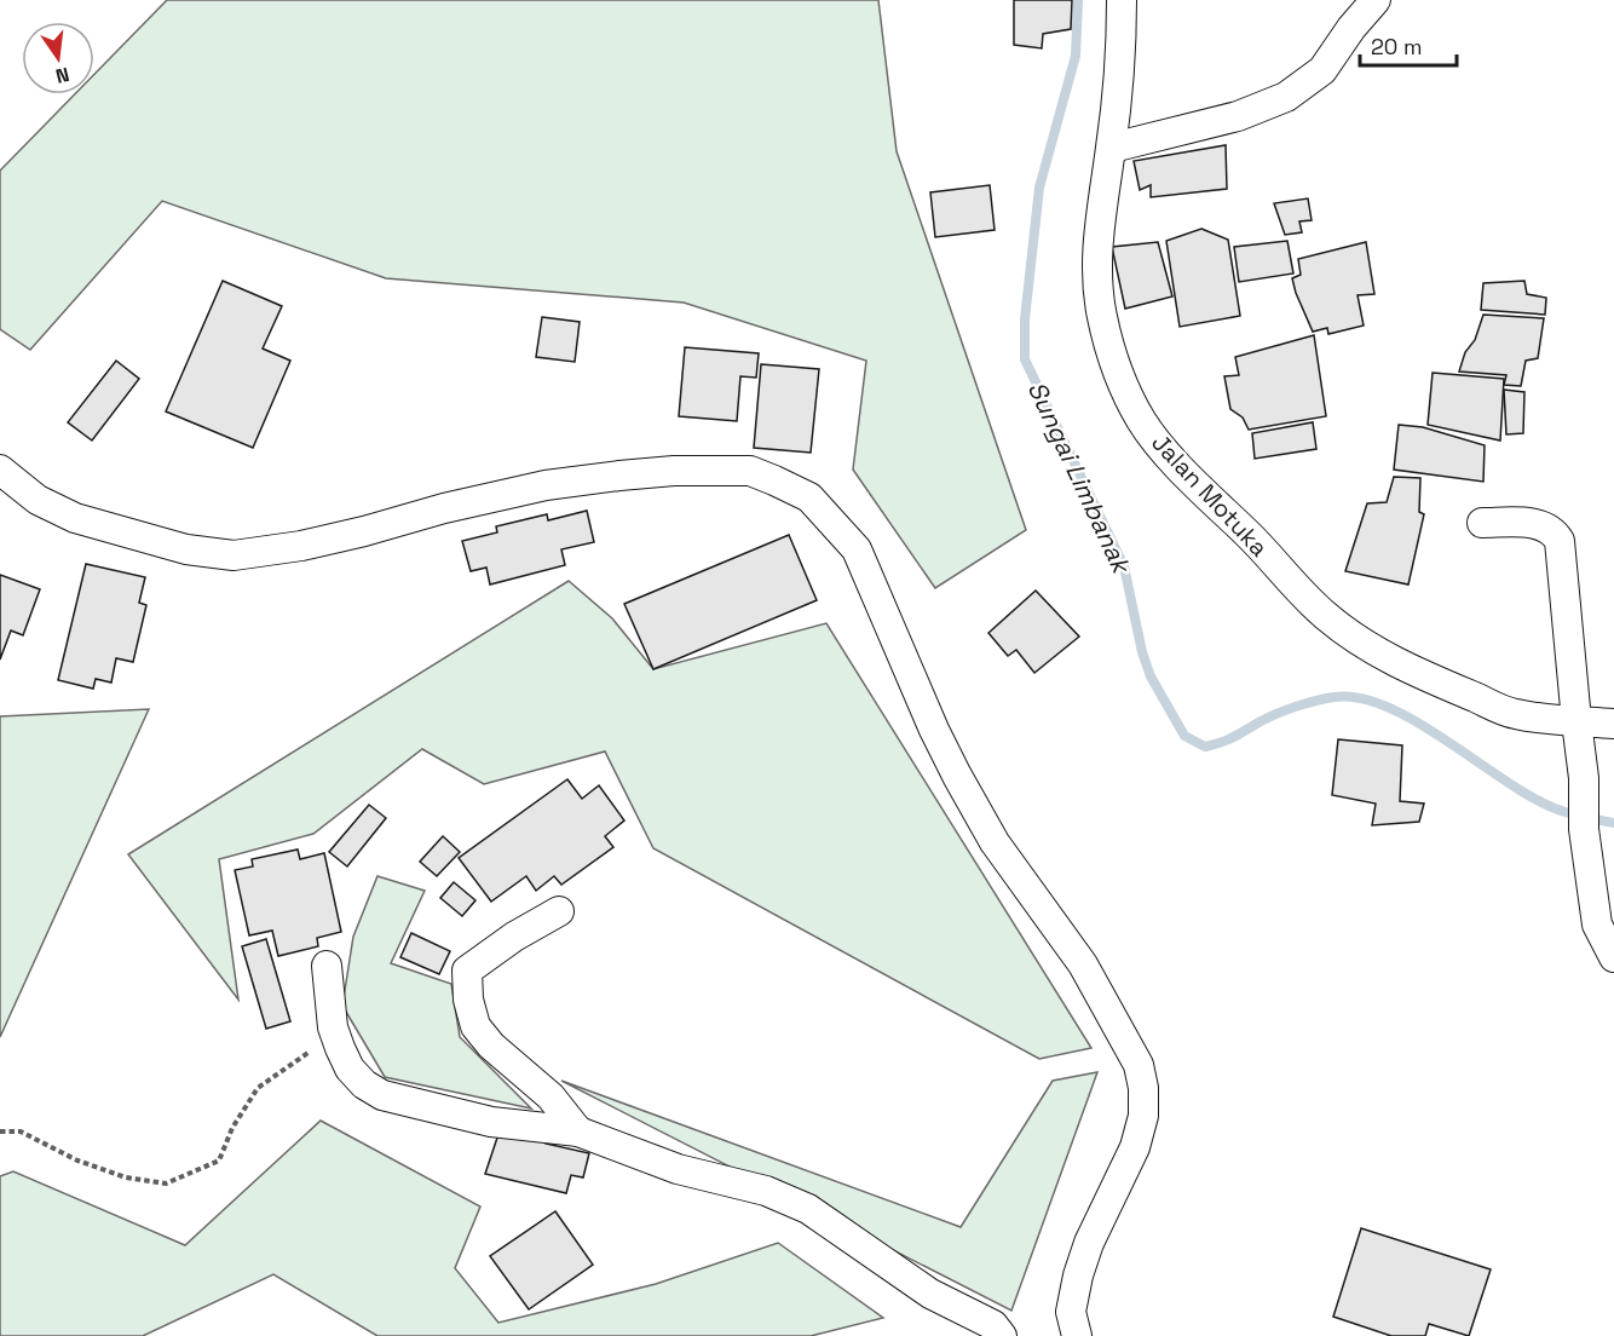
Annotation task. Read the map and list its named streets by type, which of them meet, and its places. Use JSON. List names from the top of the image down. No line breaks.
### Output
{"streets":{"street":["Jalan Motuka"]},"water":["Sungai Limbanak"],"scale_bar":"20 m","north":"bottom"}
